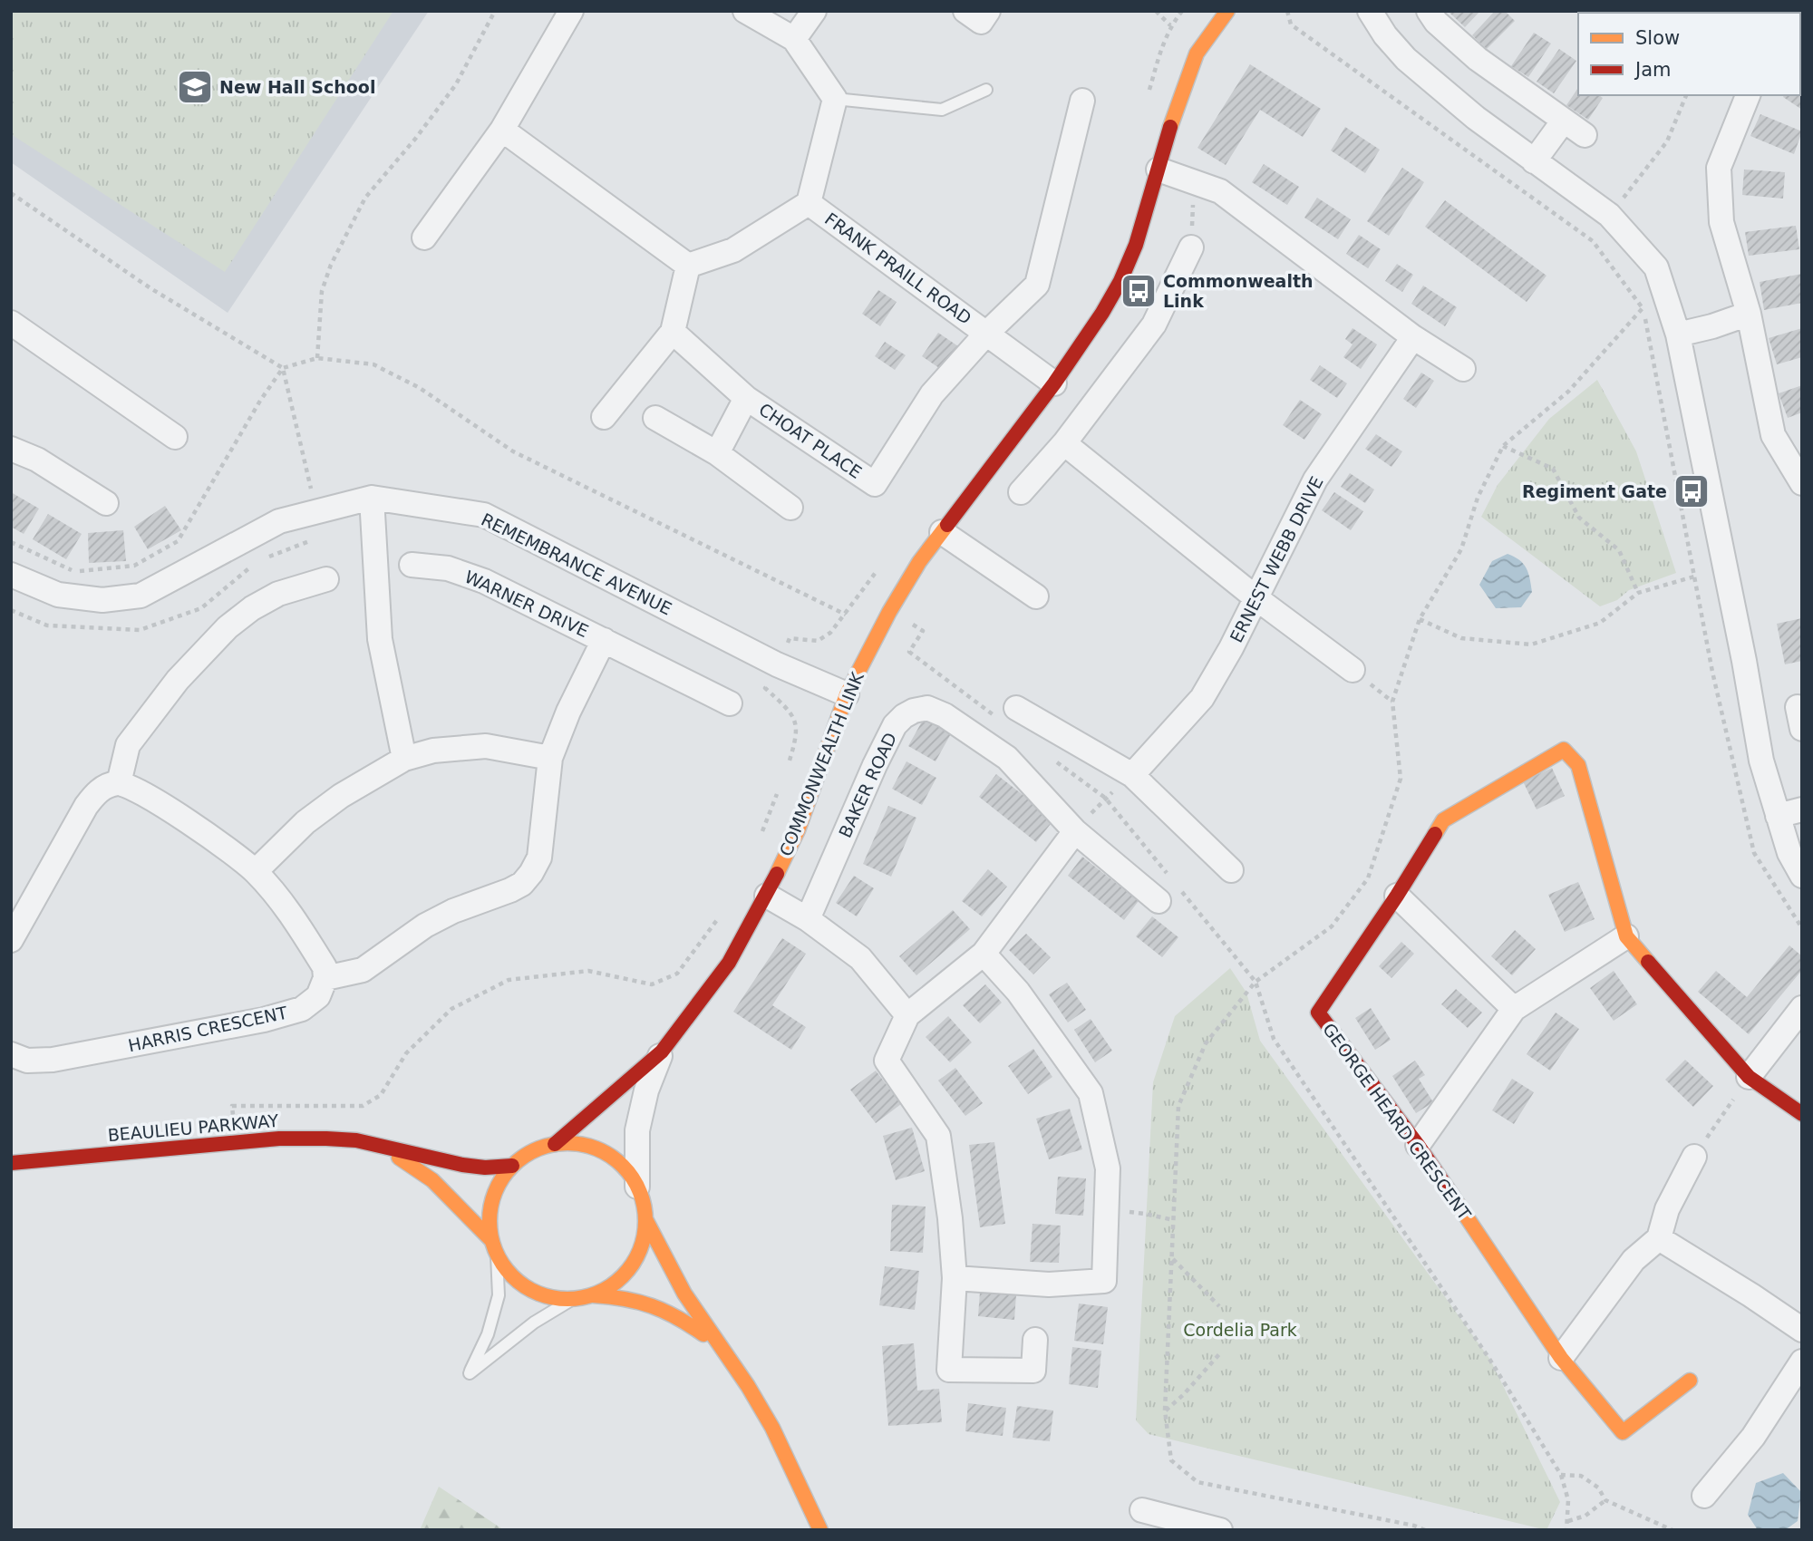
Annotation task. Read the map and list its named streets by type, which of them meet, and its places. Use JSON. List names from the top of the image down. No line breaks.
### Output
{"streets":{"main road":["COMMONWEALTH LINK","GEORGE HEARD CRESCENT","BEAULIEU PARKWAY"],"street":["FRANK PRAILL ROAD","CHOAT PLACE","ERNEST WEBB DRIVE","REMEMBRANCE AVENUE","WARNER DRIVE","BAKER ROAD","HARRIS CRESCENT"]},"crossings":[["FRANK PRAILL ROAD","CHOAT PLACE"],["FRANK PRAILL ROAD","COMMONWEALTH LINK"],["REMEMBRANCE AVENUE","COMMONWEALTH LINK"],["WARNER DRIVE","HARRIS CRESCENT"],["COMMONWEALTH LINK","BEAULIEU PARKWAY"]],"parks":["Cordelia Park"],"places":{"school or university":["New Hall School"],"bus stop":["Commonwealth Link","Regiment Gate"]},"legend":["Slow","Jam"]}
